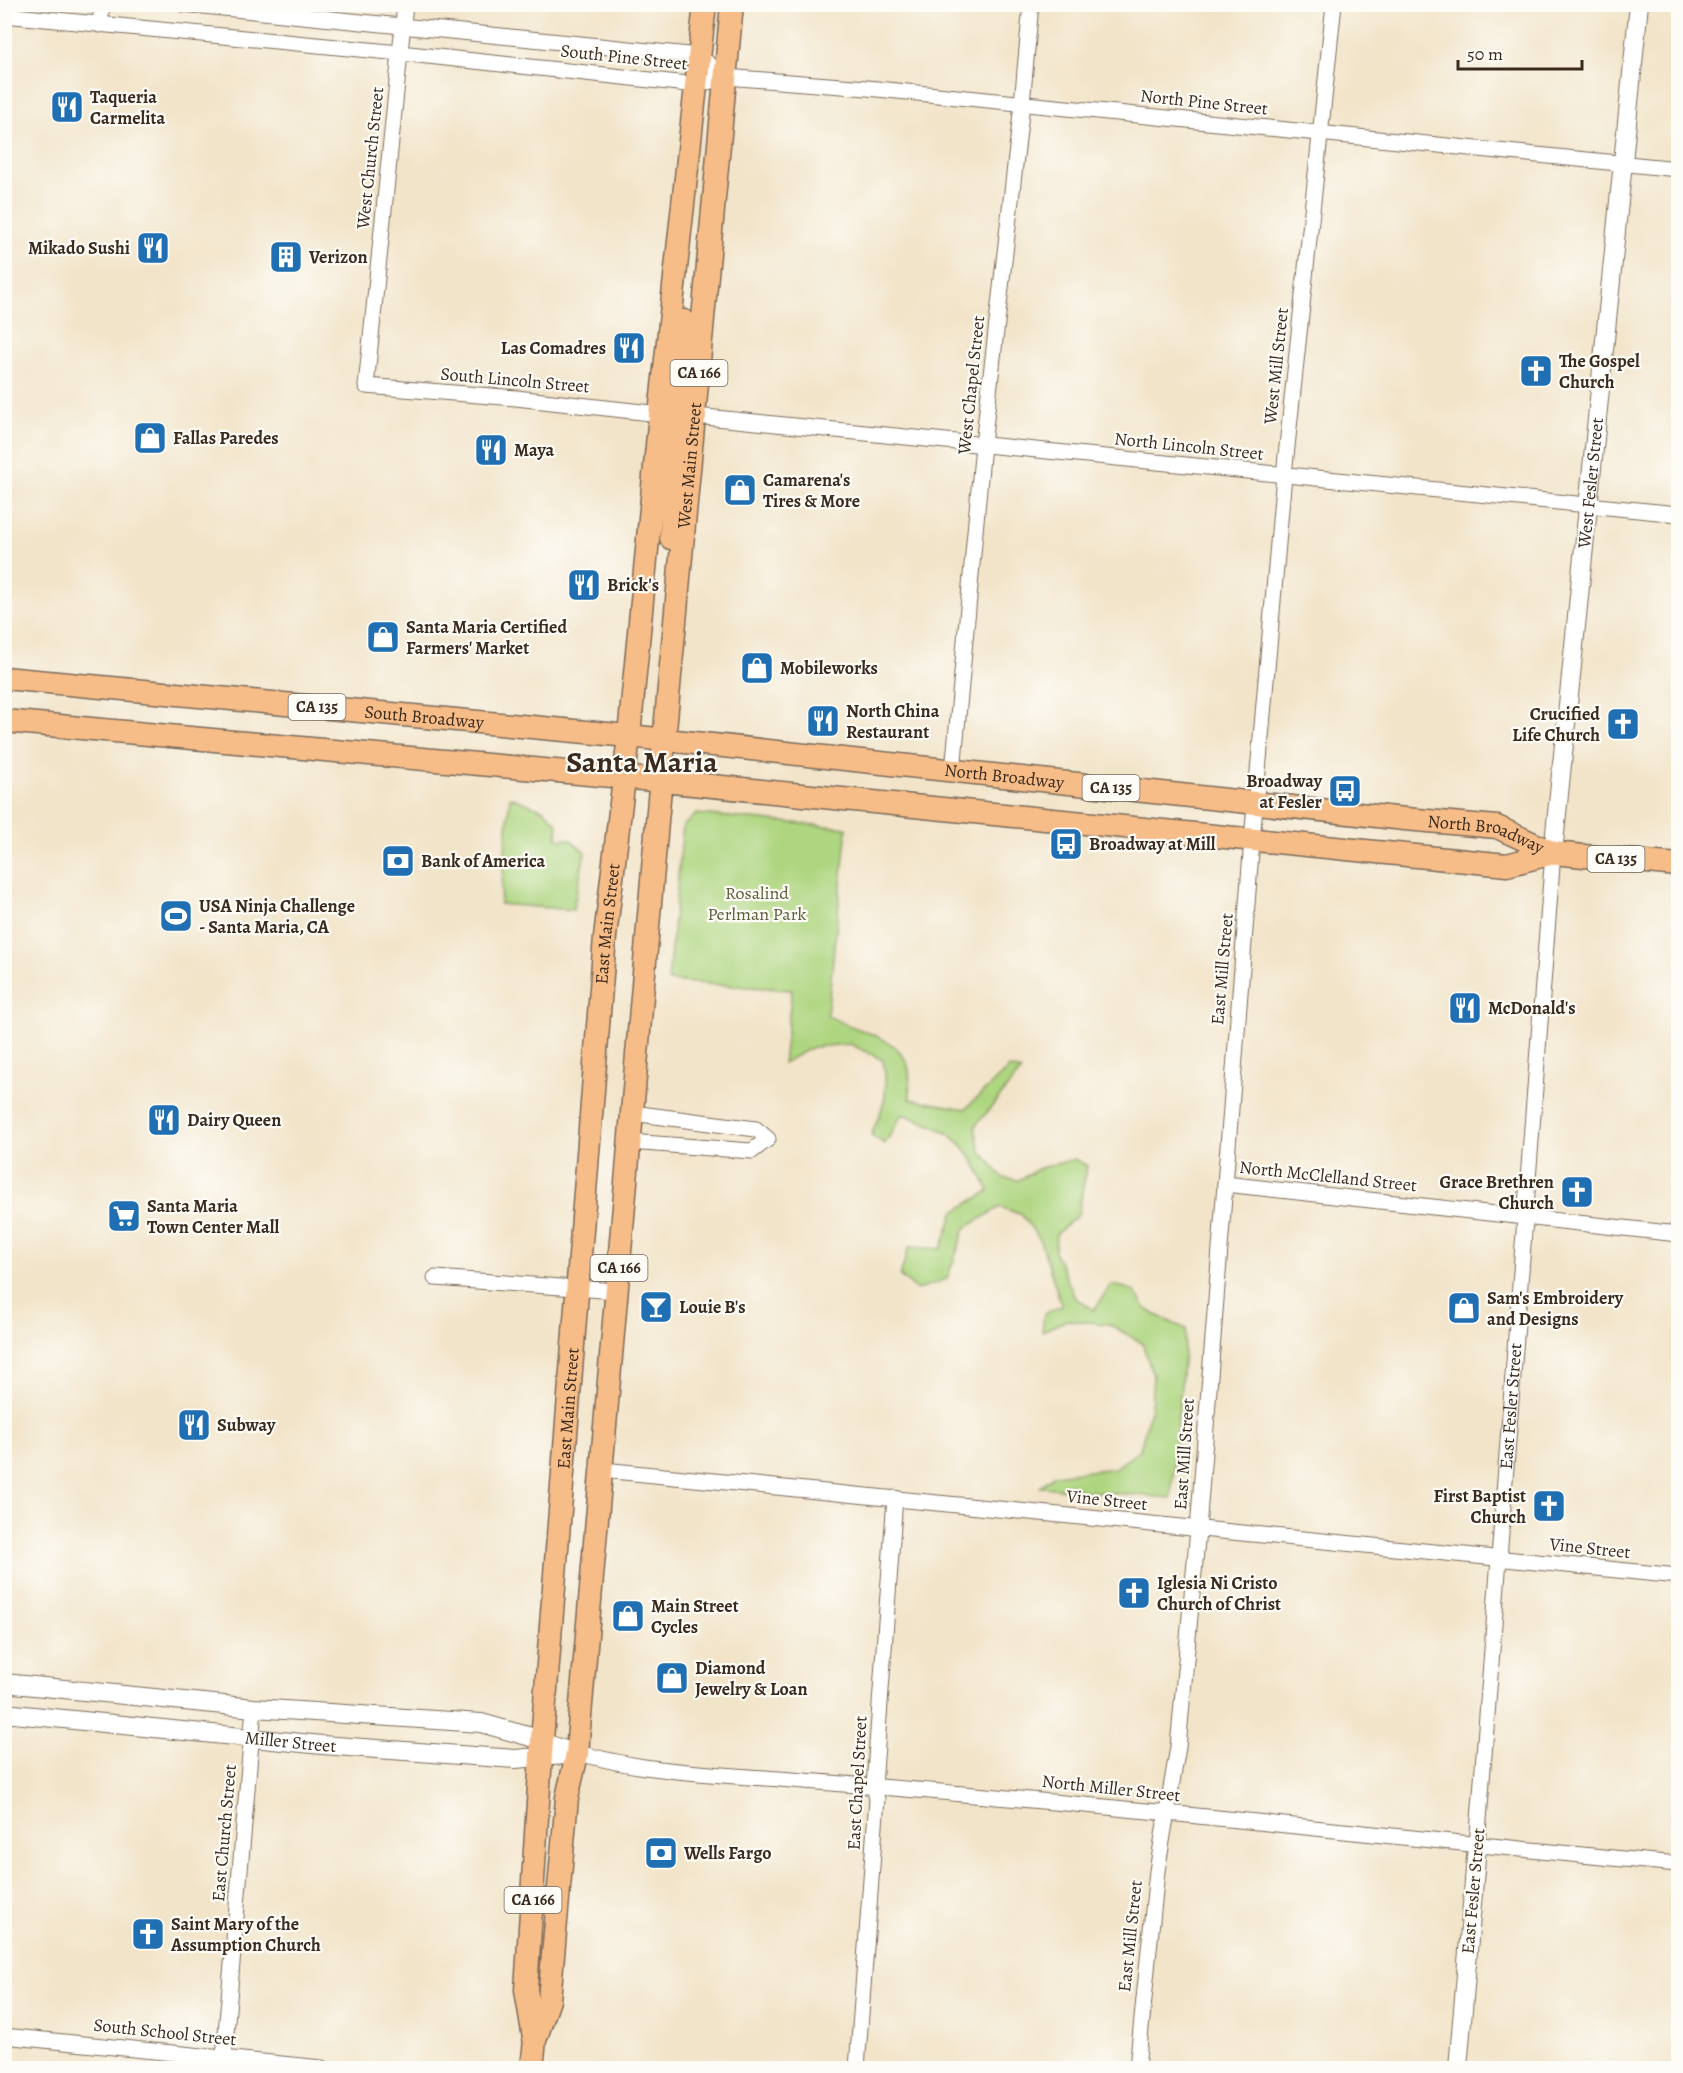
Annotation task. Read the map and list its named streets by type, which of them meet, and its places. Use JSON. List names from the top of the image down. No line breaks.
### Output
{"streets":{"main road":["CA 166","West Main Street","CA 135","South Broadway","North Broadway","East Main Street"],"street":["South Pine Street","North Pine Street","West Church Street","West Mill Street","South Lincoln Street","West Chapel Street","North Lincoln Street","West Fesler Street","East Mill Street","North McClelland Street","East Fesler Street","Vine Street","Miller Street","East Chapel Street","North Miller Street","East Church Street","South School Street"]},"crossings":[["South Pine Street","North Pine Street"],["South Pine Street","West Church Street"],["South Pine Street","West Main Street"],["North Pine Street","West Mill Street"],["North Pine Street","West Chapel Street"],["North Pine Street","West Main Street"],["North Pine Street","West Fesler Street"],["West Church Street","South Lincoln Street"],["West Mill Street","North Lincoln Street"],["West Mill Street","North Broadway"],["West Mill Street","East Mill Street"],["South Lincoln Street","West Main Street"],["West Chapel Street","North Lincoln Street"],["West Chapel Street","North Broadway"],["North Lincoln Street","West Main Street"],["North Lincoln Street","West Fesler Street"],["West Main Street","CA 135"],["West Main Street","South Broadway"],["West Main Street","North Broadway"],["West Main Street","East Main Street"],["West Fesler Street","North Broadway"],["West Fesler Street","East Fesler Street"],["CA 135","North Broadway"],["CA 135","East Main Street"],["South Broadway","North Broadway"],["North Broadway","East Main Street"],["North Broadway","East Mill Street"],["North Broadway","East Fesler Street"],["East Main Street","Vine Street"],["East Main Street","Miller Street"],["East Main Street","North Miller Street"],["East Mill Street","North McClelland Street"],["East Mill Street","Vine Street"],["East Mill Street","North Miller Street"],["North McClelland Street","East Fesler Street"],["East Fesler Street","Vine Street"],["East Fesler Street","North Miller Street"],["Vine Street","East Chapel Street"],["Miller Street","North Miller Street"],["Miller Street","East Church Street"],["East Chapel Street","North Miller Street"],["East Church Street","South School Street"]],"districts":["Santa Maria"],"parks":["Rosalind Perlman Park"],"places":{"restaurant":["Taqueria Carmelita","Mikado Sushi","Las Comadres","Maya","Brick's","North China Restaurant","McDonald's","Dairy Queen","Subway"],"building":["Verizon"],"church":["The Gospel Church","Crucified Life Church","Grace Brethren Church","First Baptist Church","Iglesia Ni Cristo Church of Christ","Saint Mary of the Assumption Church"],"shop":["Fallas Paredes","Camarena's Tires & More","Santa Maria Certified Farmers' Market","Mobileworks","Sam's Embroidery and Designs","Main Street Cycles","Diamond Jewelry & Loan"],"bus stop":["Broadway at Fesler","Broadway at Mill"],"bank":["Bank of America","Wells Fargo"],"sports":["USA Ninja Challenge - Santa Maria, CA"],"supermarket":["Santa Maria Town Center Mall"],"bar":["Louie B's"]},"scale_bar":"50 m"}
